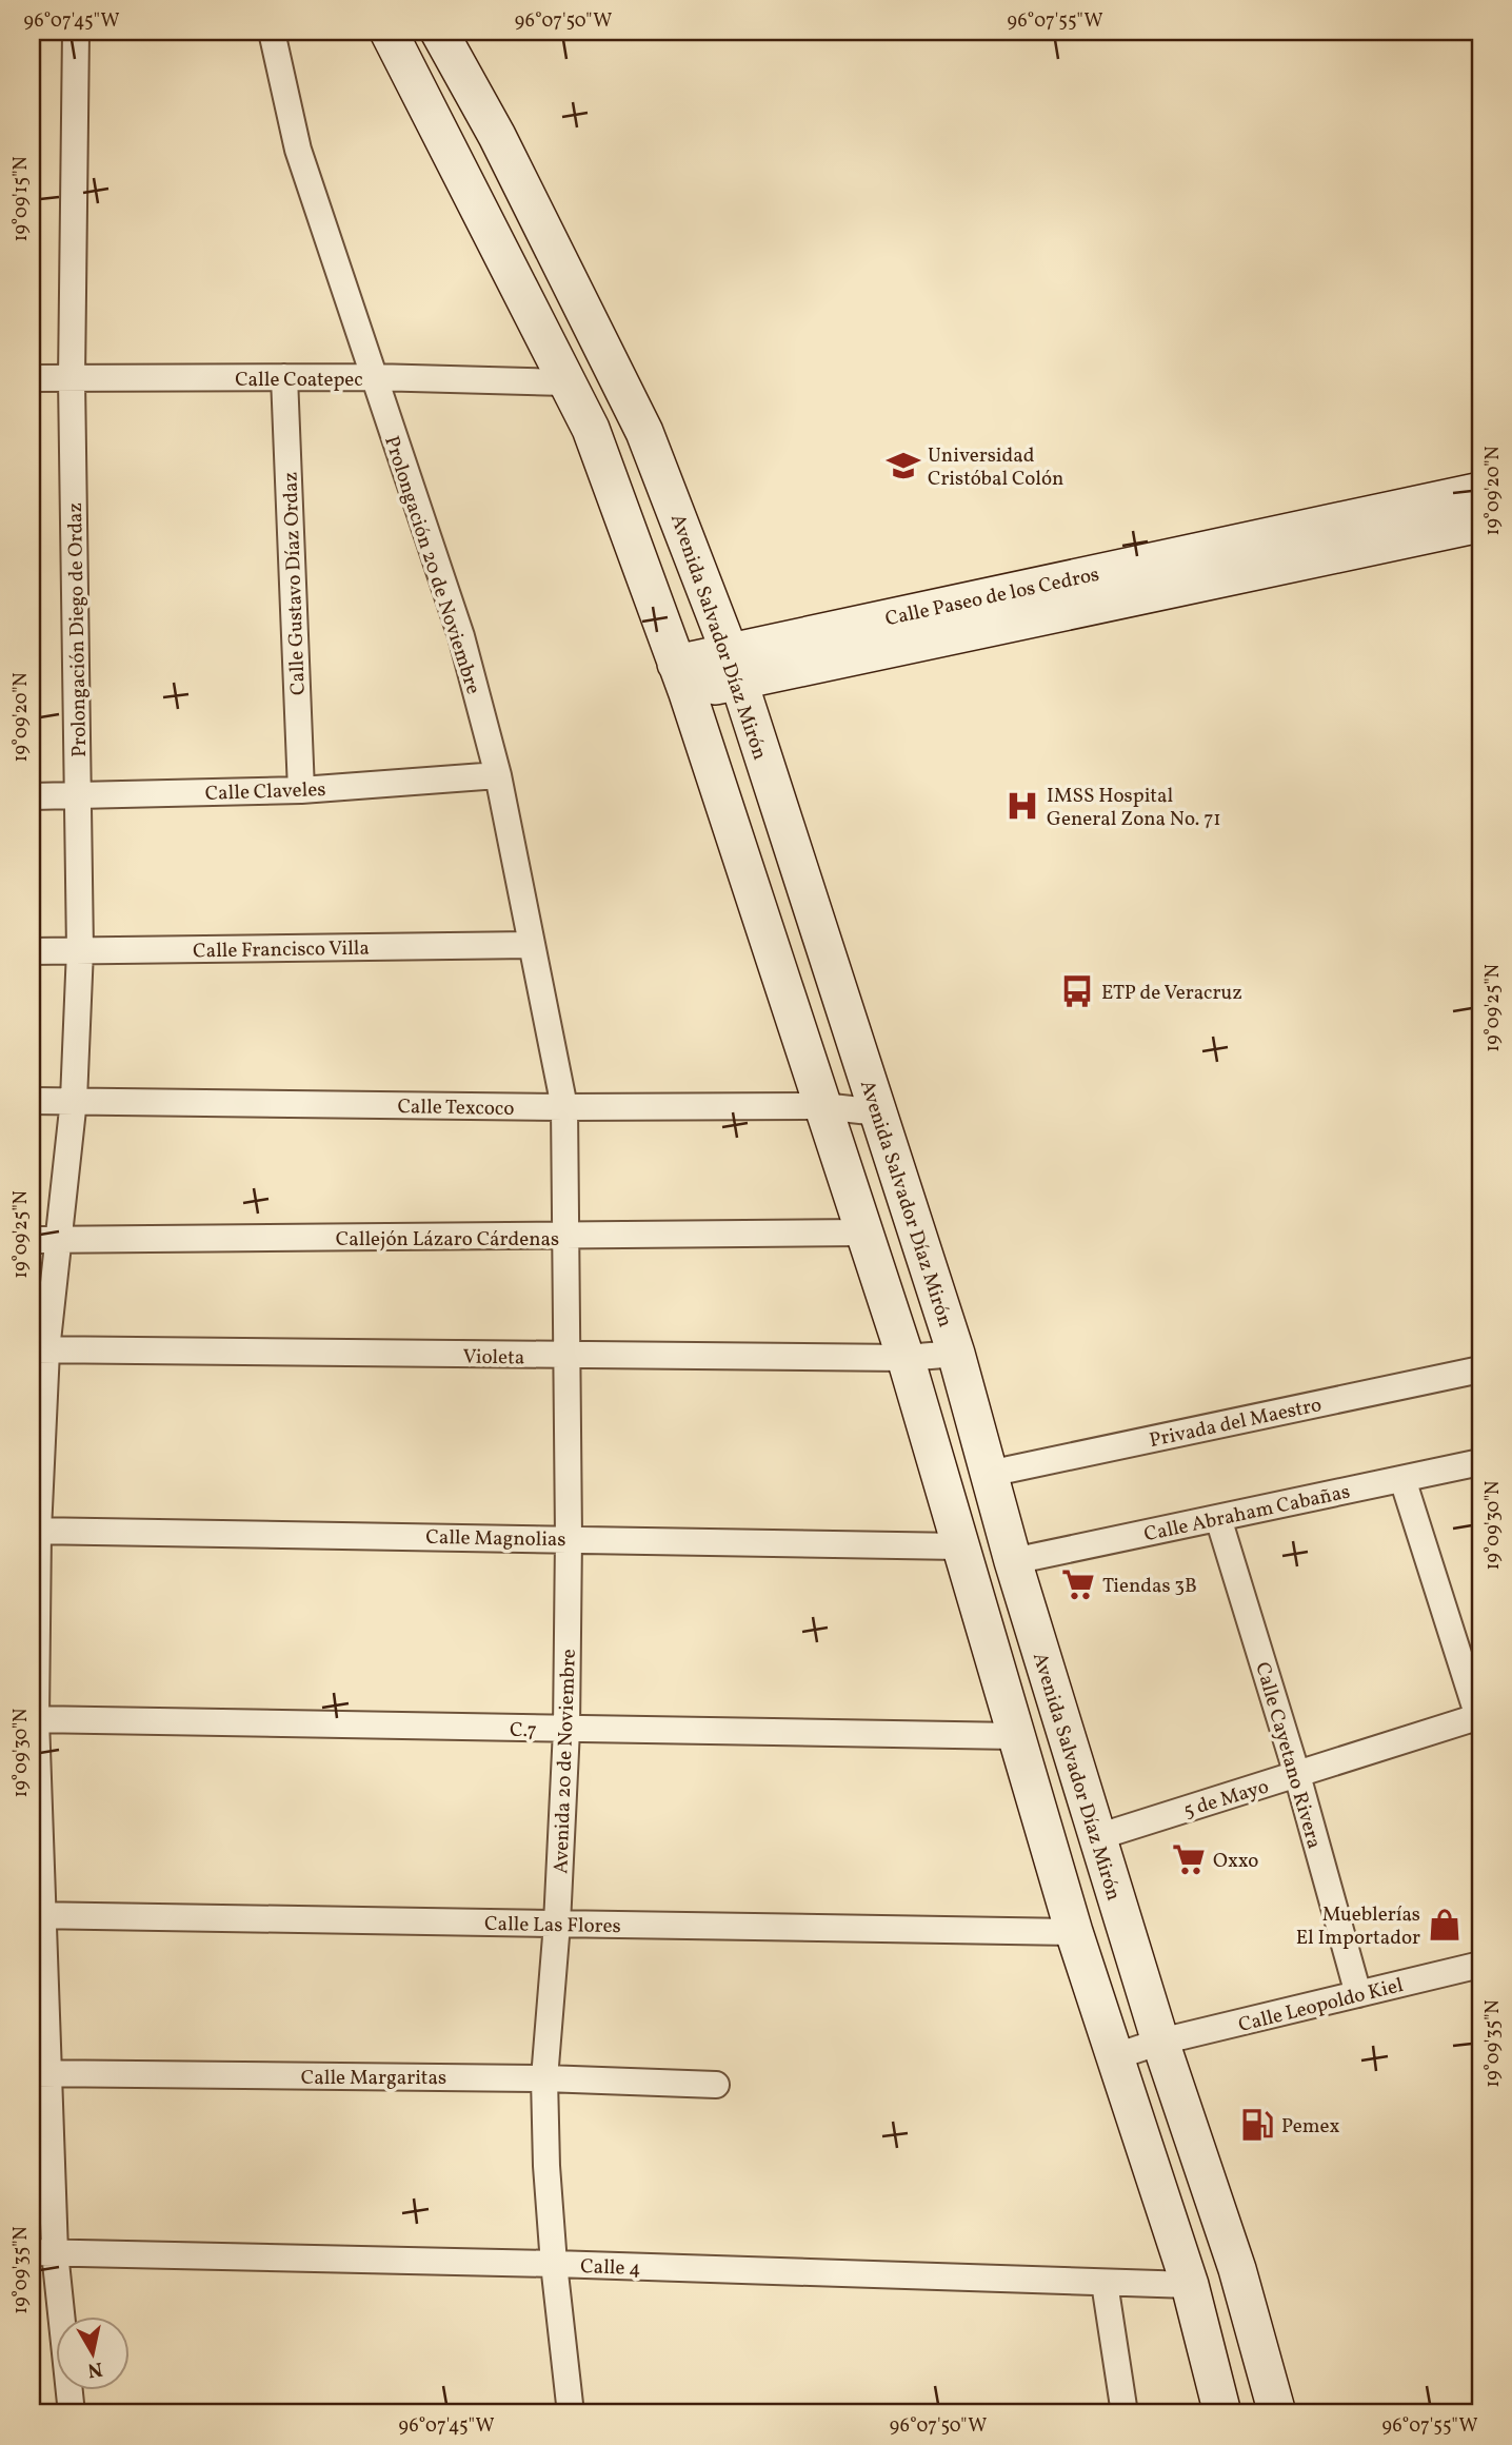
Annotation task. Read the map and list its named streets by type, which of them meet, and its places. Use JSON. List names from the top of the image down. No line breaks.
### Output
{"streets":{"main road":["Calle Paseo de los Cedros","Avenida Salvador Díaz Mirón"],"street":["Calle Coatepec","Prolongación 20 de Noviembre","Calle Gustavo Díaz Ordaz","Prolongación Diego de Ordaz","Calle Claveles","Calle Francisco Villa","Calle Texcoco","Callejón Lázaro Cárdenas","Violeta","Privada del Maestro","Calle Abraham Cabañas","Calle Magnolias","C.7","Calle Cayetano Rivera","Avenida 20 de Noviembre","5 de Mayo","Calle Las Flores","Calle Leopoldo Kiel","Calle Margaritas","Calle 4"]},"crossings":[["Calle Coatepec","Prolongación 20 de Noviembre"],["Calle Coatepec","Calle Gustavo Díaz Ordaz"],["Calle Coatepec","Prolongación Diego de Ordaz"],["Prolongación 20 de Noviembre","Calle Claveles"],["Prolongación 20 de Noviembre","Calle Francisco Villa"],["Prolongación 20 de Noviembre","Calle Texcoco"],["Prolongación 20 de Noviembre","Avenida 20 de Noviembre"],["Calle Gustavo Díaz Ordaz","Calle Claveles"],["Calle Paseo de los Cedros","Avenida Salvador Díaz Mirón"],["Prolongación Diego de Ordaz","Calle Claveles"],["Prolongación Diego de Ordaz","Calle Francisco Villa"],["Prolongación Diego de Ordaz","Calle Texcoco"],["Prolongación Diego de Ordaz","Callejón Lázaro Cárdenas"],["Prolongación Diego de Ordaz","Violeta"],["Prolongación Diego de Ordaz","Calle Magnolias"],["Prolongación Diego de Ordaz","C.7"],["Prolongación Diego de Ordaz","Calle Las Flores"],["Prolongación Diego de Ordaz","Calle Margaritas"],["Prolongación Diego de Ordaz","Calle 4"],["Avenida Salvador Díaz Mirón","Calle Texcoco"],["Avenida Salvador Díaz Mirón","Violeta"],["Avenida Salvador Díaz Mirón","Privada del Maestro"],["Avenida Salvador Díaz Mirón","Calle Abraham Cabañas"],["Avenida Salvador Díaz Mirón","5 de Mayo"],["Avenida Salvador Díaz Mirón","Calle Leopoldo Kiel"],["Calle Texcoco","Avenida 20 de Noviembre"],["Callejón Lázaro Cárdenas","Avenida 20 de Noviembre"],["Violeta","Avenida 20 de Noviembre"],["Calle Abraham Cabañas","Calle Cayetano Rivera"],["Calle Magnolias","Avenida 20 de Noviembre"],["C.7","Avenida 20 de Noviembre"],["Calle Cayetano Rivera","5 de Mayo"],["Calle Cayetano Rivera","Calle Leopoldo Kiel"],["Avenida 20 de Noviembre","Calle Las Flores"],["Avenida 20 de Noviembre","Calle Margaritas"],["Avenida 20 de Noviembre","Calle 4"]],"places":{"school or university":["Universidad Cristóbal Colón"],"hospital":["IMSS Hospital General Zona No. 71"],"bus stop":["ETP de Veracruz"],"supermarket":["Tiendas 3B","Oxxo"],"shop":["Mueblerías El Importador"],"fuel station":["Pemex"]},"north":"bottom","coordinates":["96°07'45\"W","96°07'50\"W","96°07'55\"W","19°09'15\"N","19°09'20\"N","19°09'25\"N","19°09'30\"N","19°09'35\"N"]}
